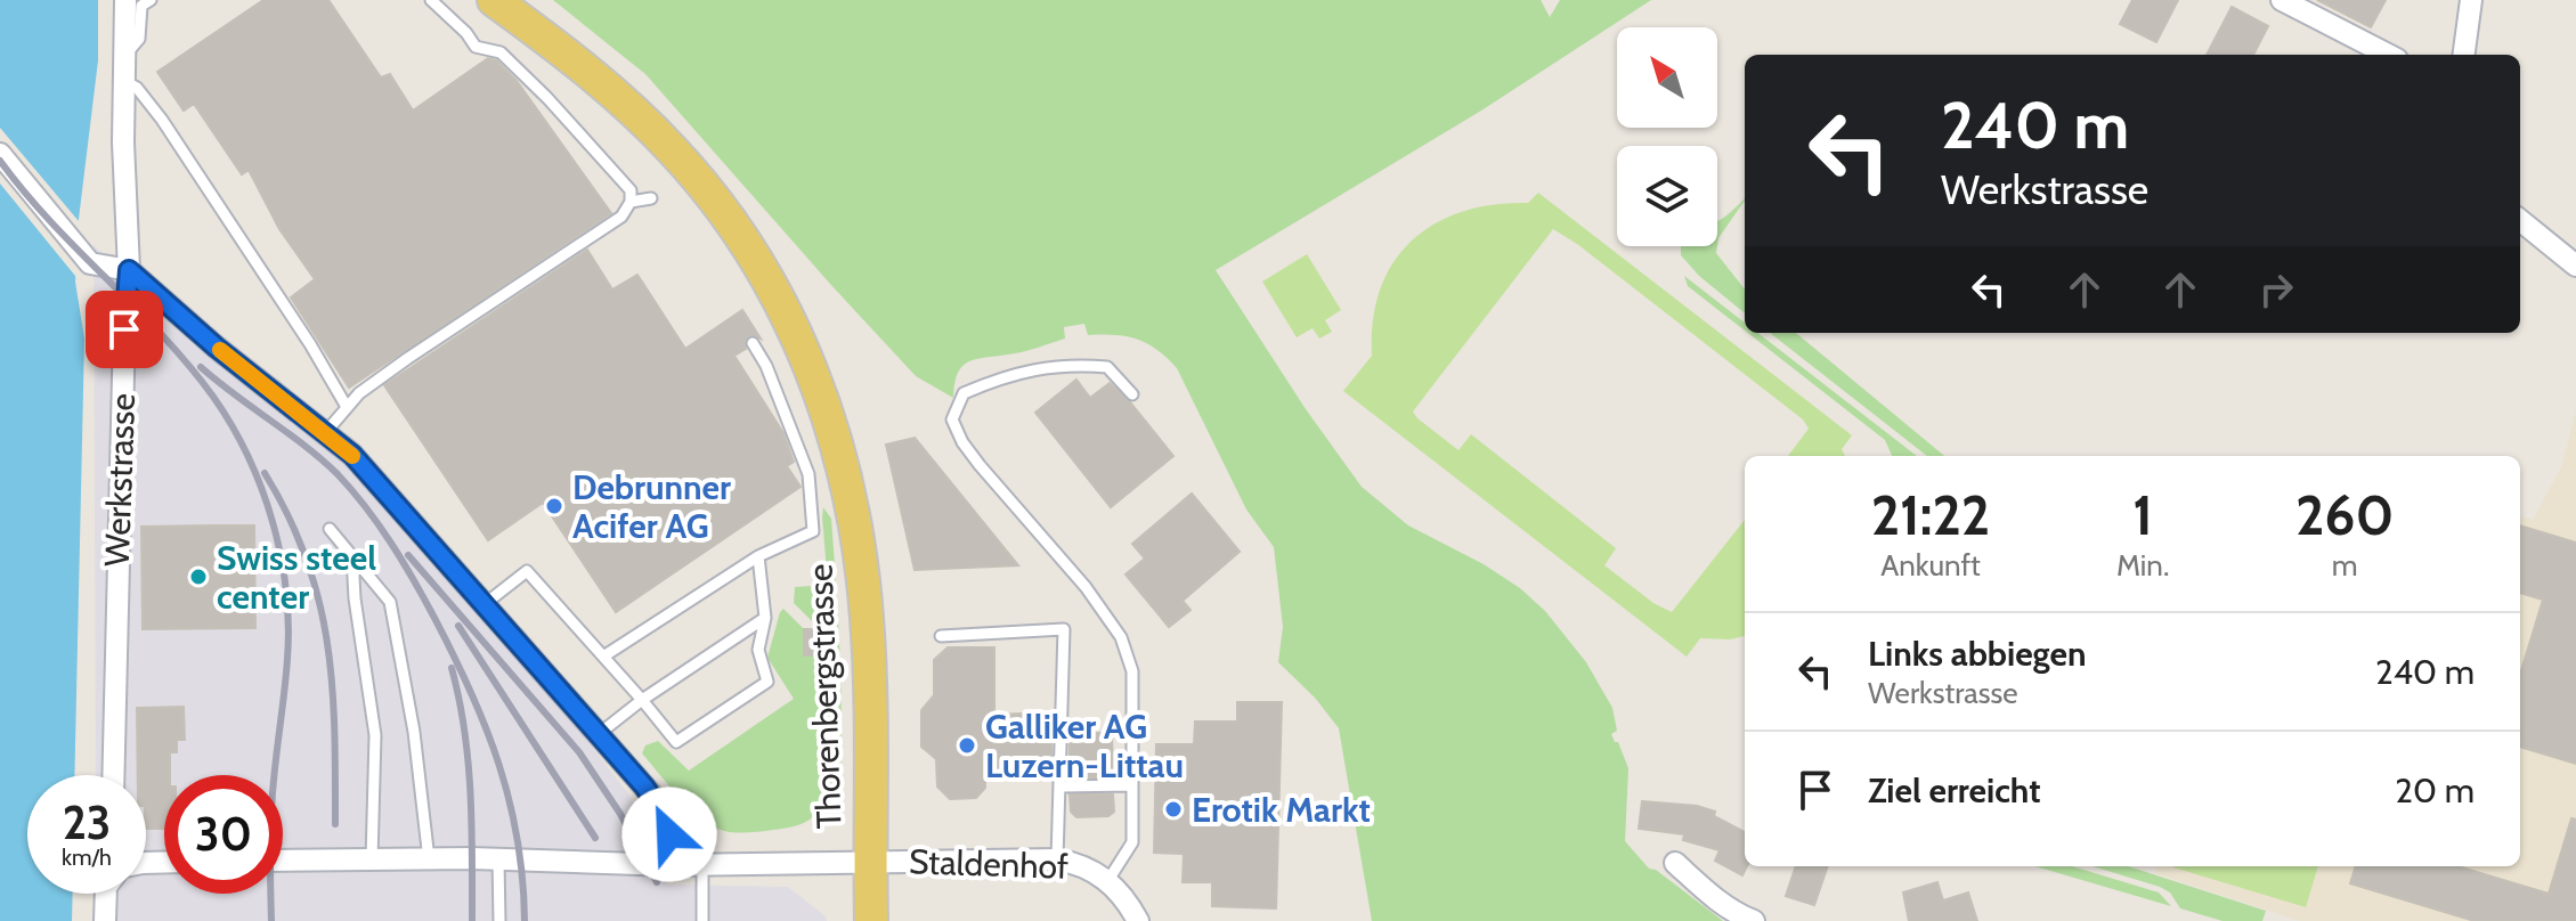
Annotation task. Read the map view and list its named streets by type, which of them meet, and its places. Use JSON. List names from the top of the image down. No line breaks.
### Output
{"streets":{"main road":["Thorenbergstrasse"],"street":["Werkstrasse","Staldenhof"]},"crossings":[["Thorenbergstrasse","Staldenhof"]],"places":["Debrunner Acifer AG","Swiss steel center","Galliker AG Luzern-Littau","Erotik Markt"],"north":"top left","page":{"turn":["240 m","Werkstrasse"],"eta":["21:22","Ankunft","1","Min.","260","m"],"list":[{"name":"Links abbiegen","note":"Werkstrasse","value":"240 m"},{"name":"Ziel erreicht","value":"20 m"}],"speed":"23 km/h","limit":"30"}}
